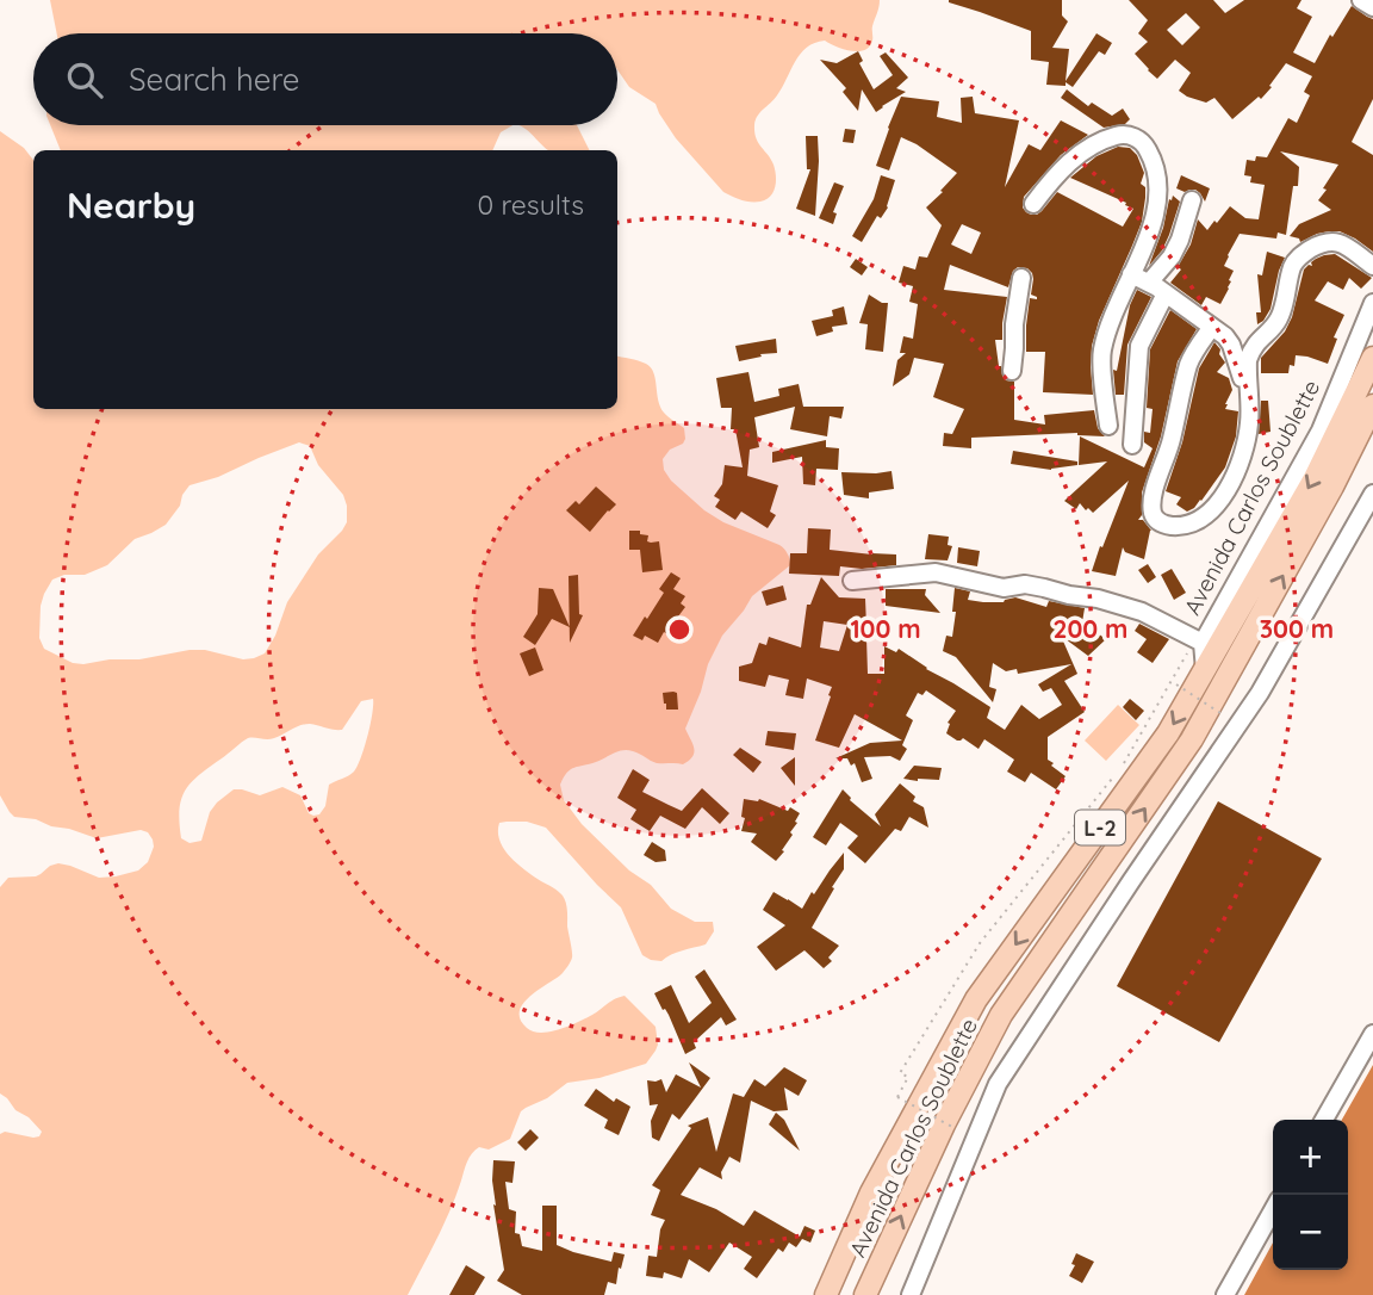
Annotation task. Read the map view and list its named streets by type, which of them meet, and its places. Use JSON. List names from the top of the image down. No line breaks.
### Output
{"streets":{"main road":["Avenida Carlos Soublette","L-2"]},"page":{"search":"Search here","heading":["Nearby","0 results"],"map_buttons":["+","−"]},"rings":["100 m","200 m","300 m"]}
